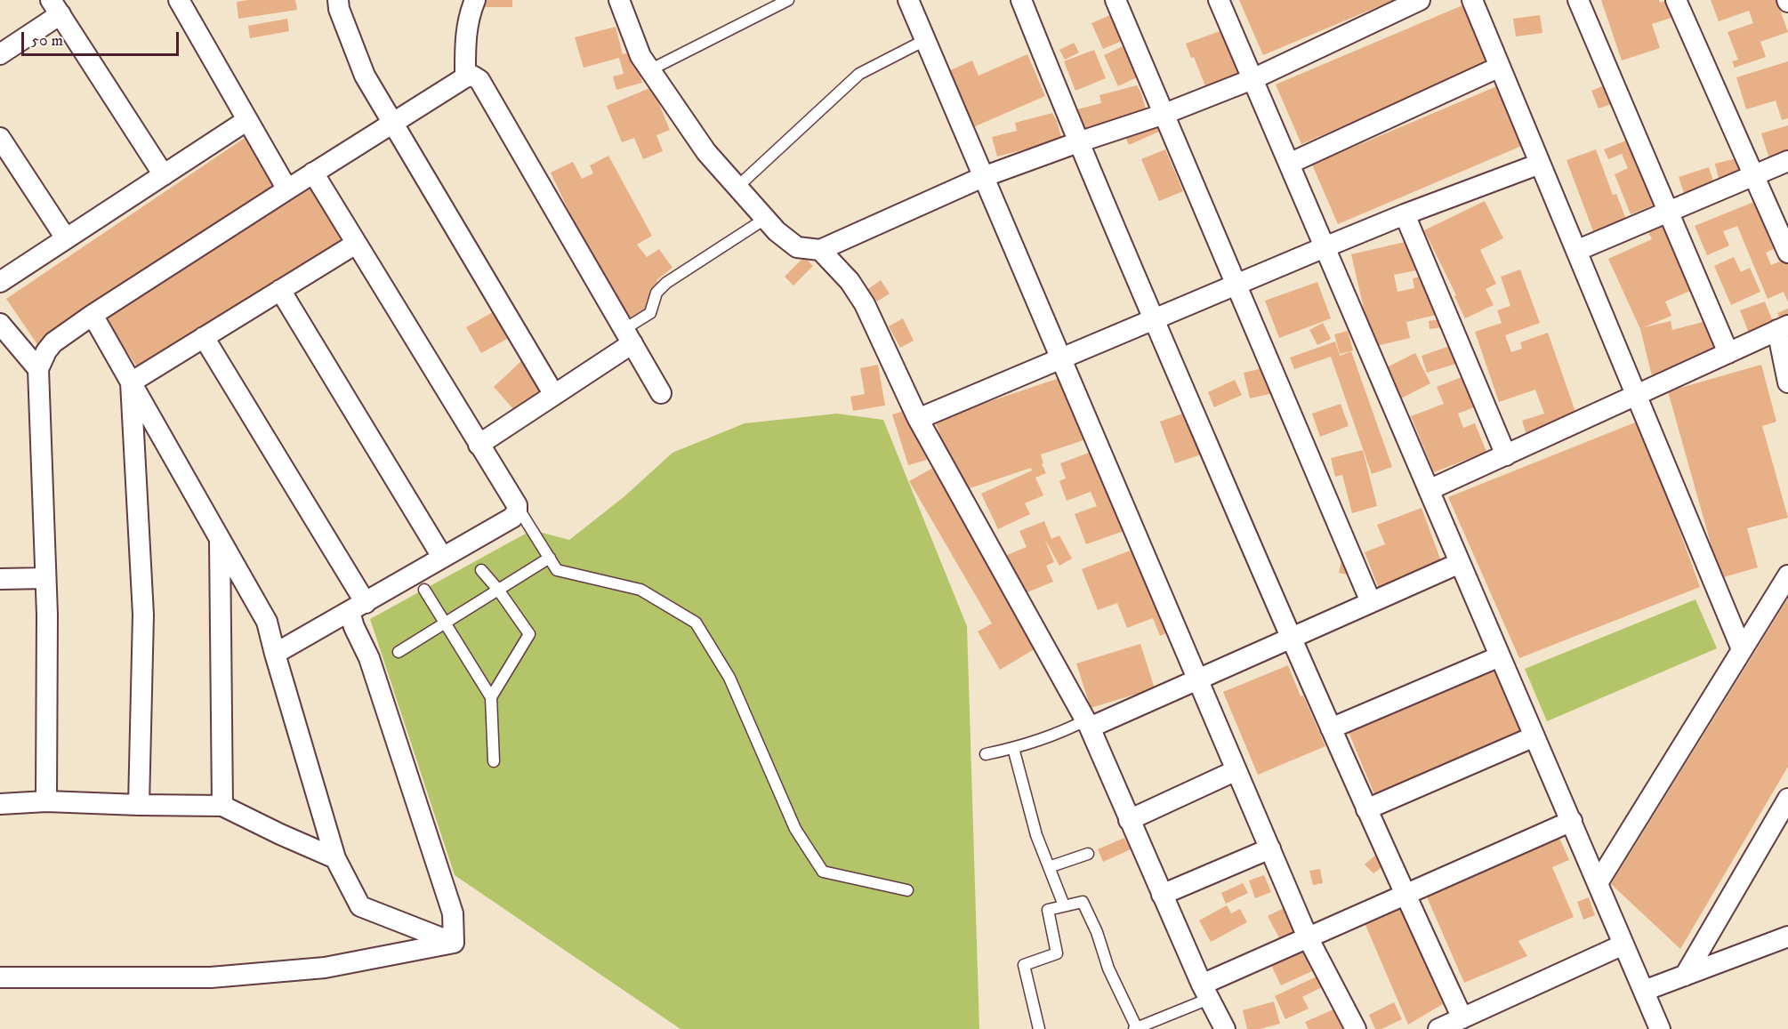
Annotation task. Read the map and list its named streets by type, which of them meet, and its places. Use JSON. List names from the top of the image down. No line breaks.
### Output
{"scale_bar":"50 m"}
